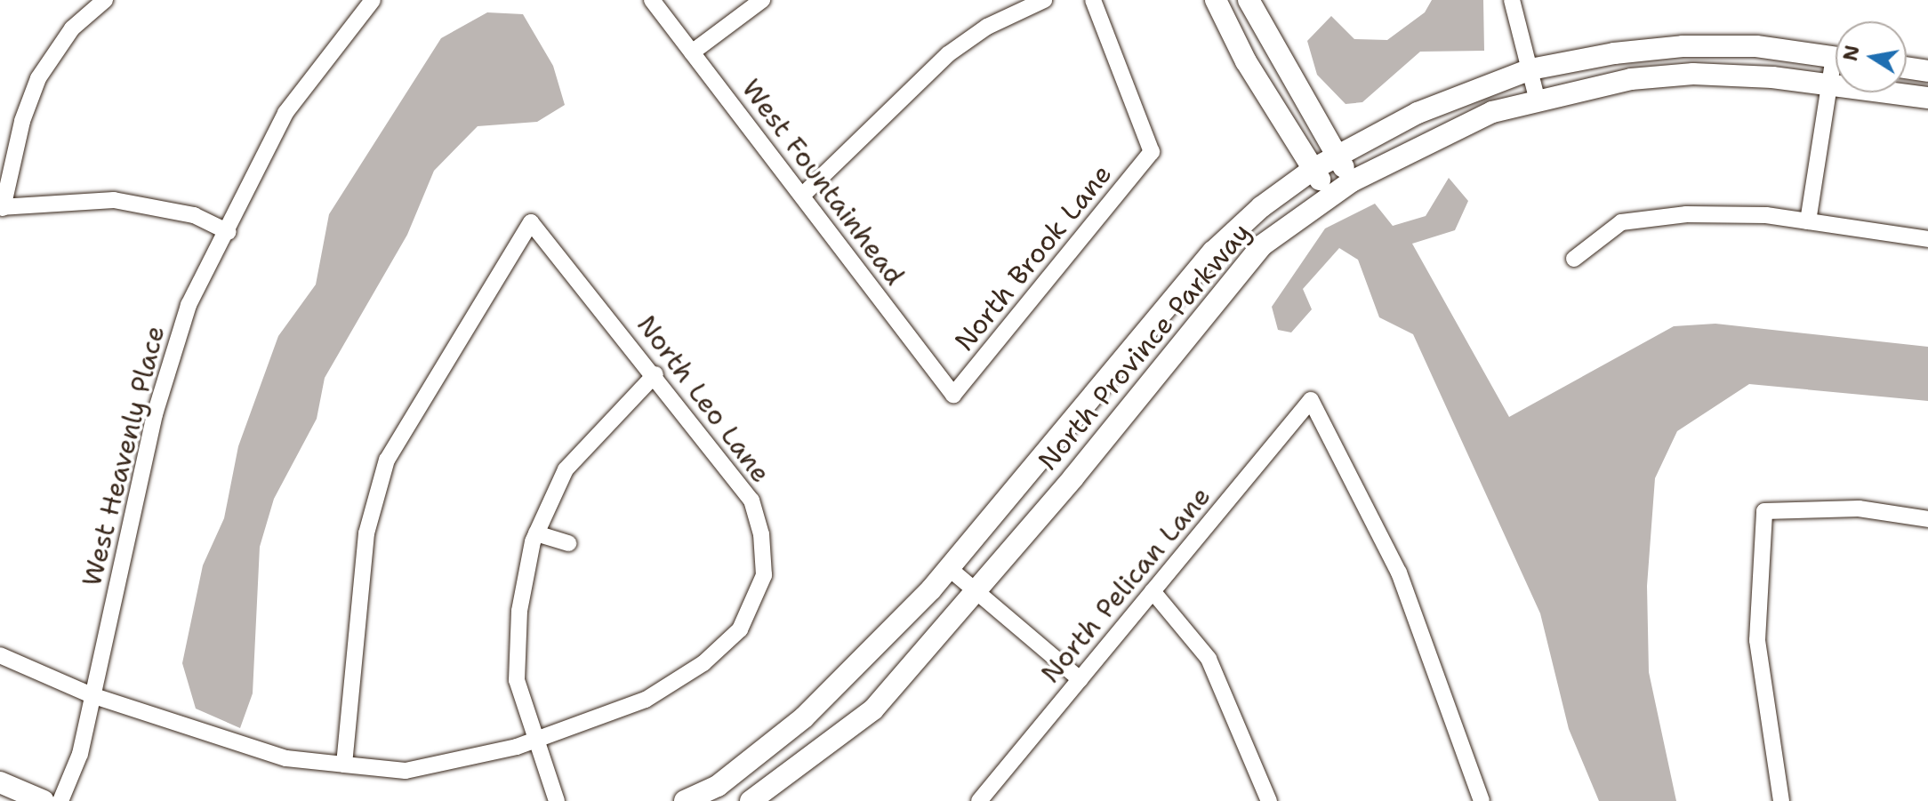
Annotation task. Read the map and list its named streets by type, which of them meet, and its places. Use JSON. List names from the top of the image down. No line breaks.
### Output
{"streets":{"street":["West Fountainhead","North Brook Lane","North Province Parkway","North Leo Lane","West Heavenly Place","North Pelican Lane"]},"crossings":[["West Fountainhead","North Brook Lane"]],"north":"left"}
